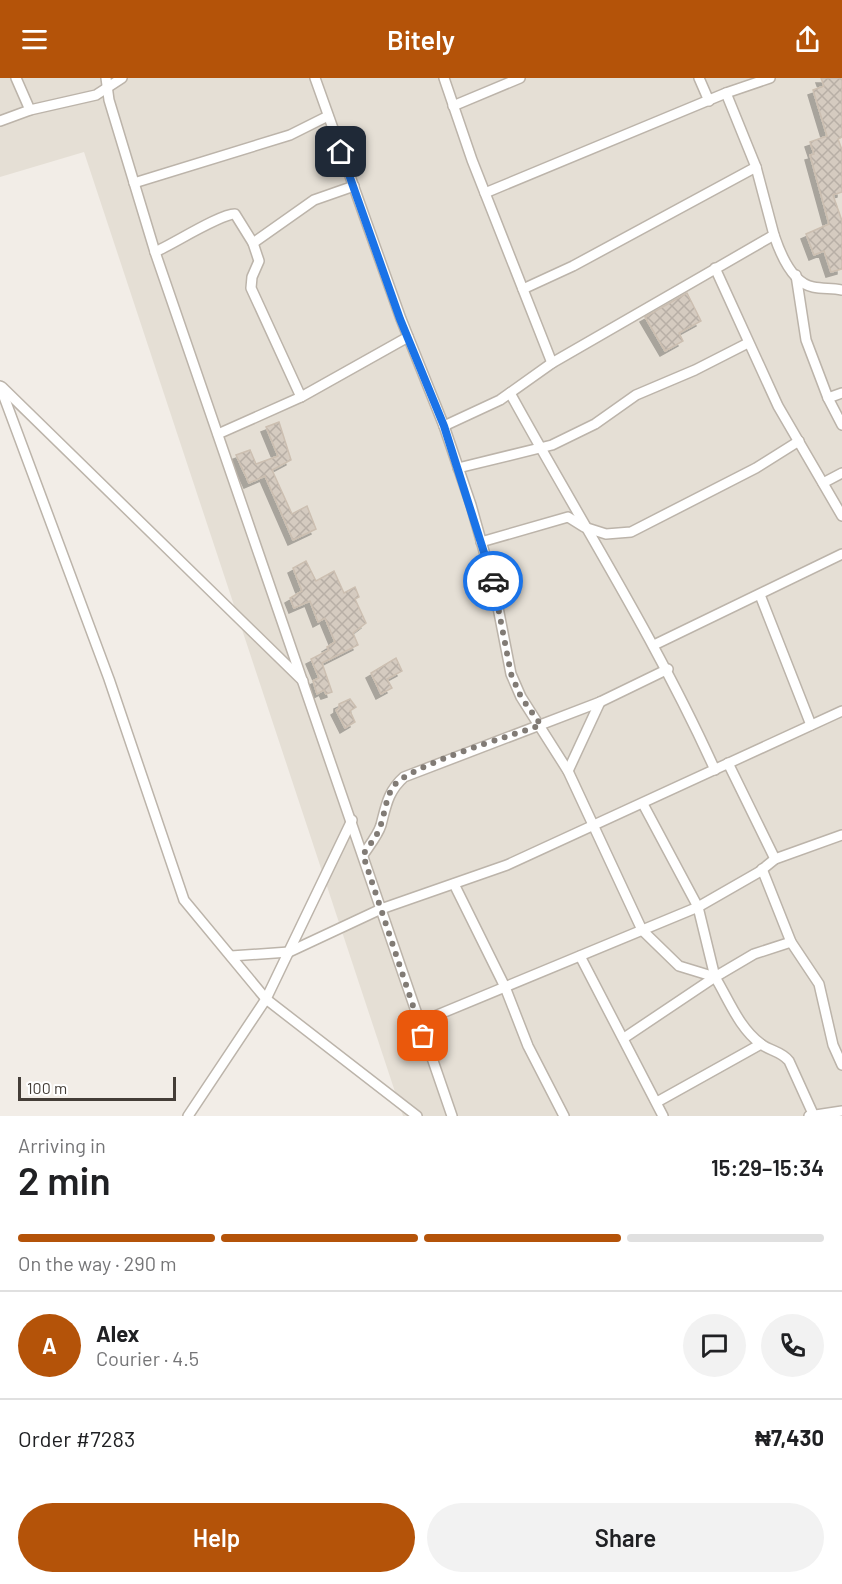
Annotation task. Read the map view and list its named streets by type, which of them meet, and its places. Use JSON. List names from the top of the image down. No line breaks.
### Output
{"scale_bar":"100 m","page":{"header":"Bitely","scale":"100 m","heading":["2 min","Arriving in","15:29–15:34"],"panel":["Alex","Courier · 4.5","Order #7283","₦7,430"],"bar":"On the way · 290 m","round":"A","buttons":["Help","Share"]}}
